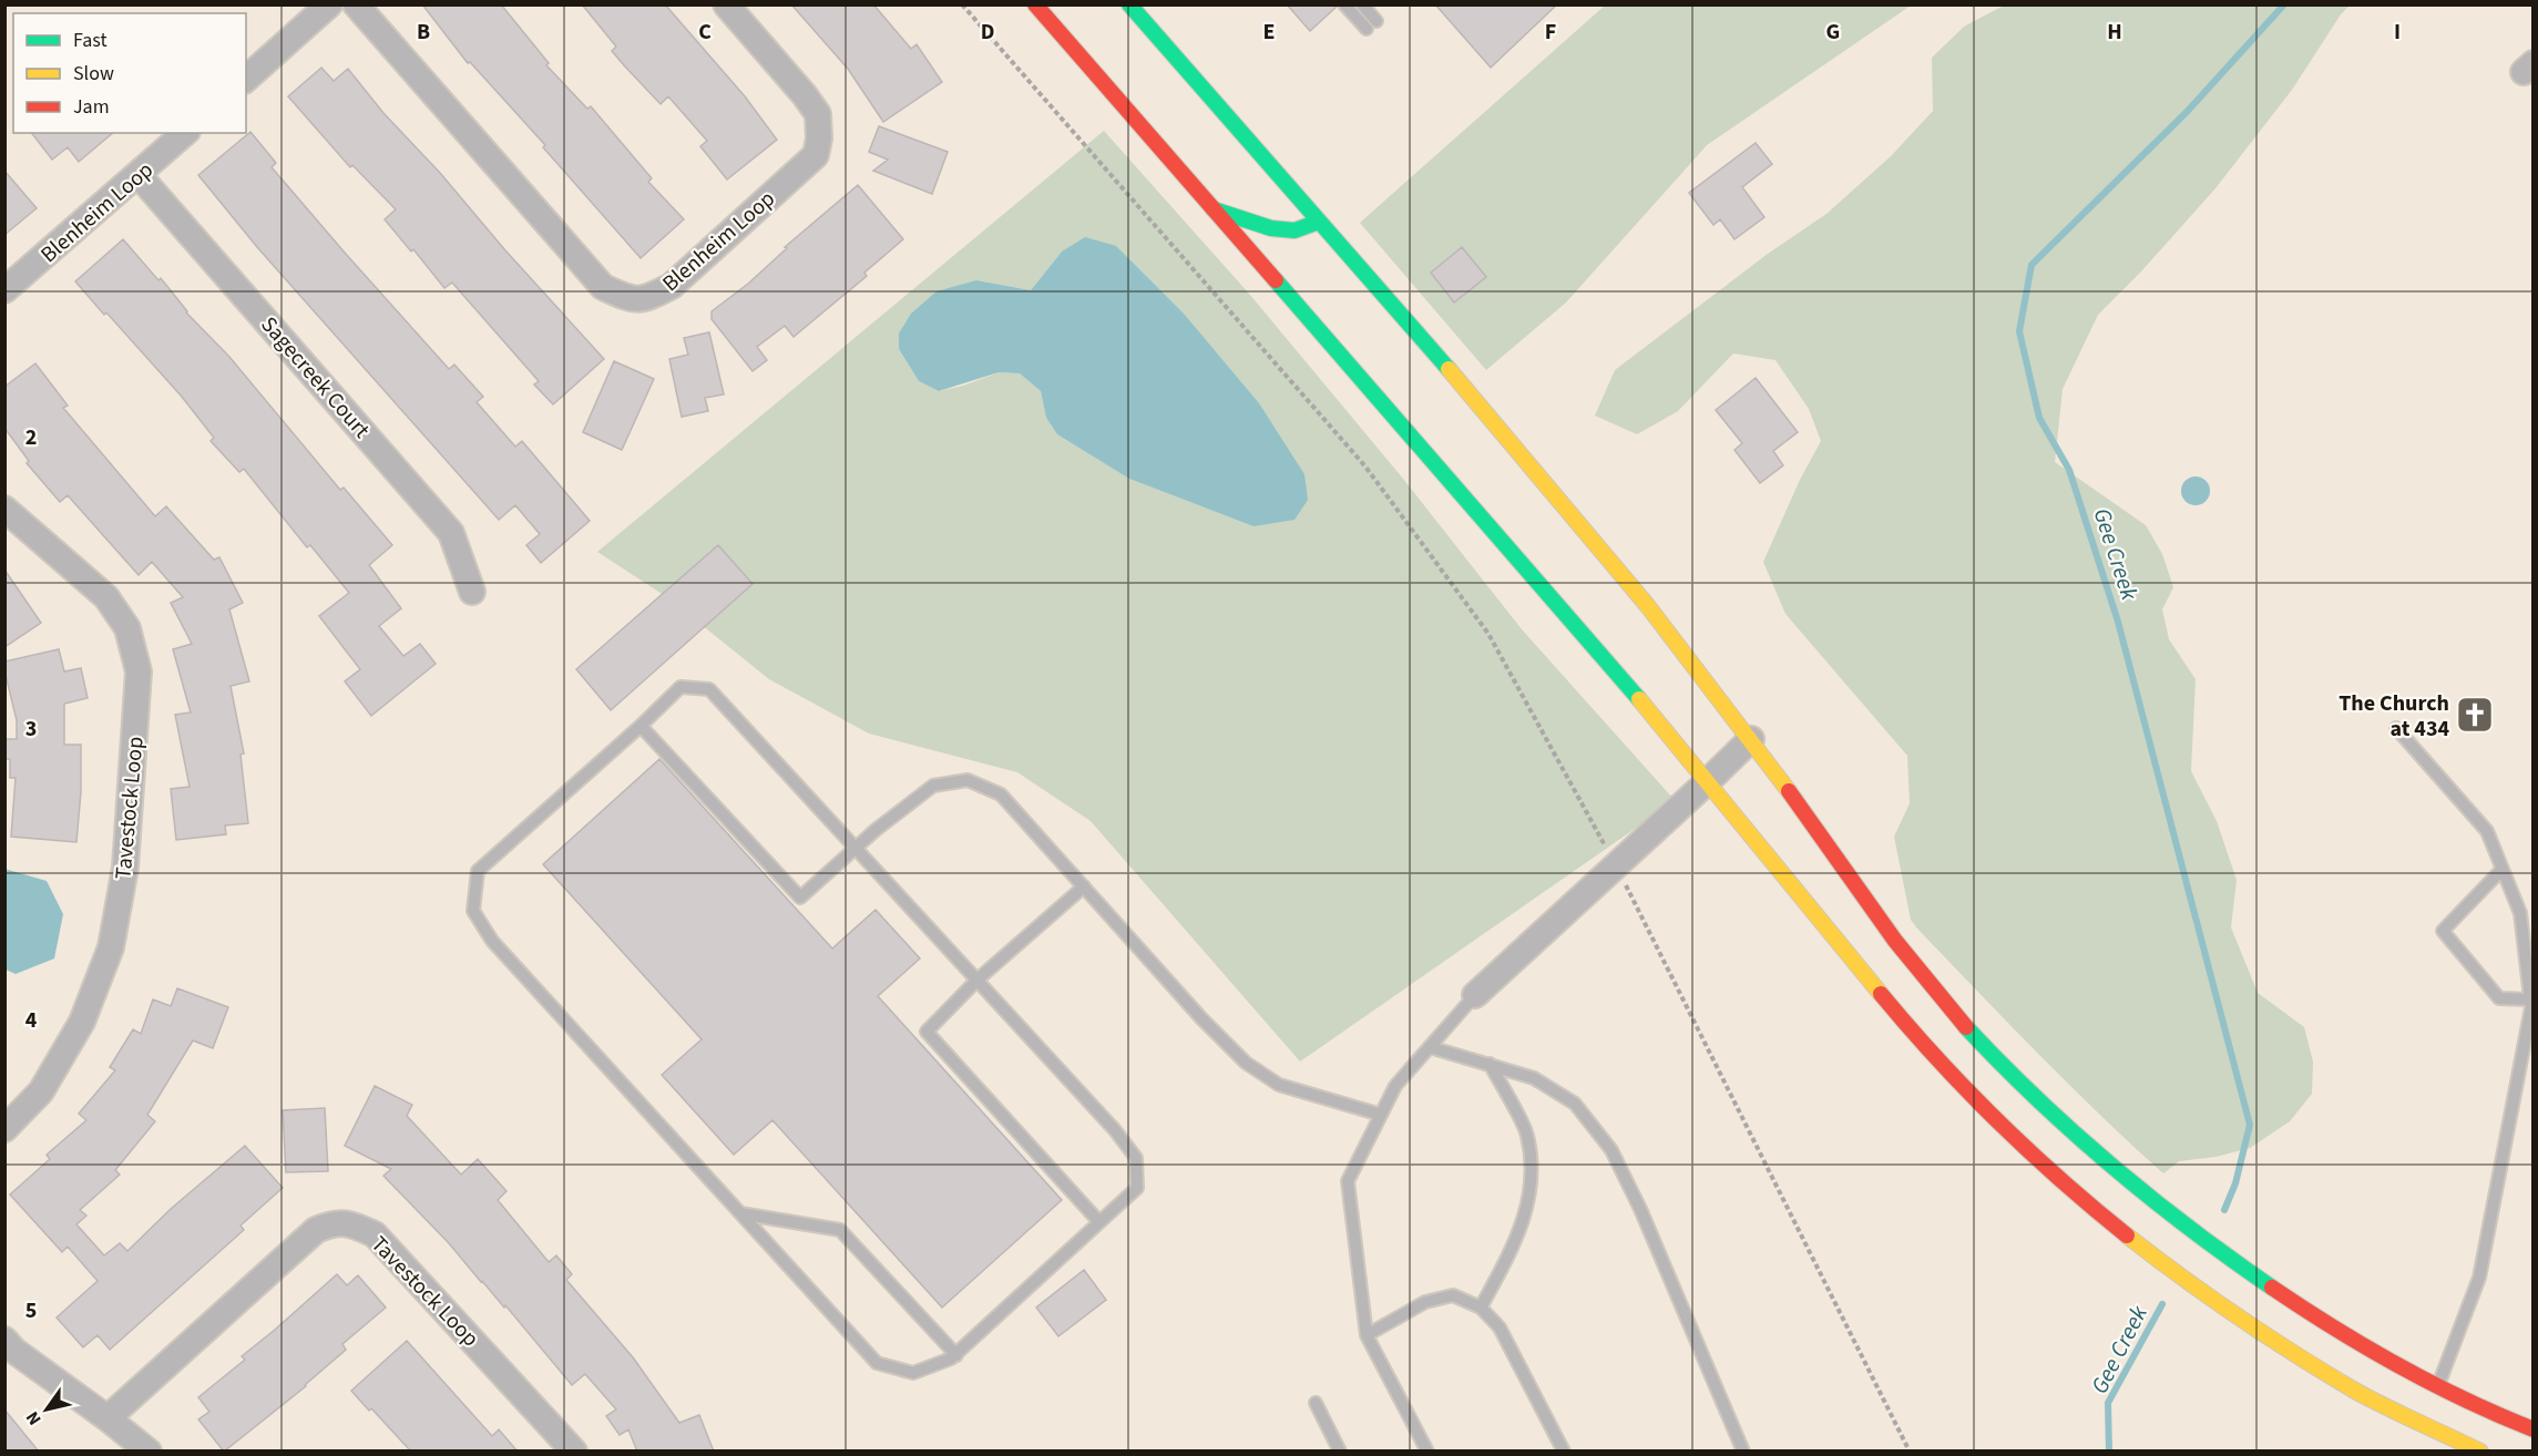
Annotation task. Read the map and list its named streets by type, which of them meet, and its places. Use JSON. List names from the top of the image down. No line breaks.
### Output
{"streets":{"street":["Blenheim Loop","Sagecreek Court","Tavestock Loop"]},"crossings":[["Blenheim Loop","Sagecreek Court"]],"water":["Gee Creek"],"places":{"church":["The Church at 434"]},"legend":["Fast","Slow","Jam"],"north":"bottom left","grid":{"columns":["B","C","D","E","F","G","H","I"],"rows":["2","3","4","5"]}}
